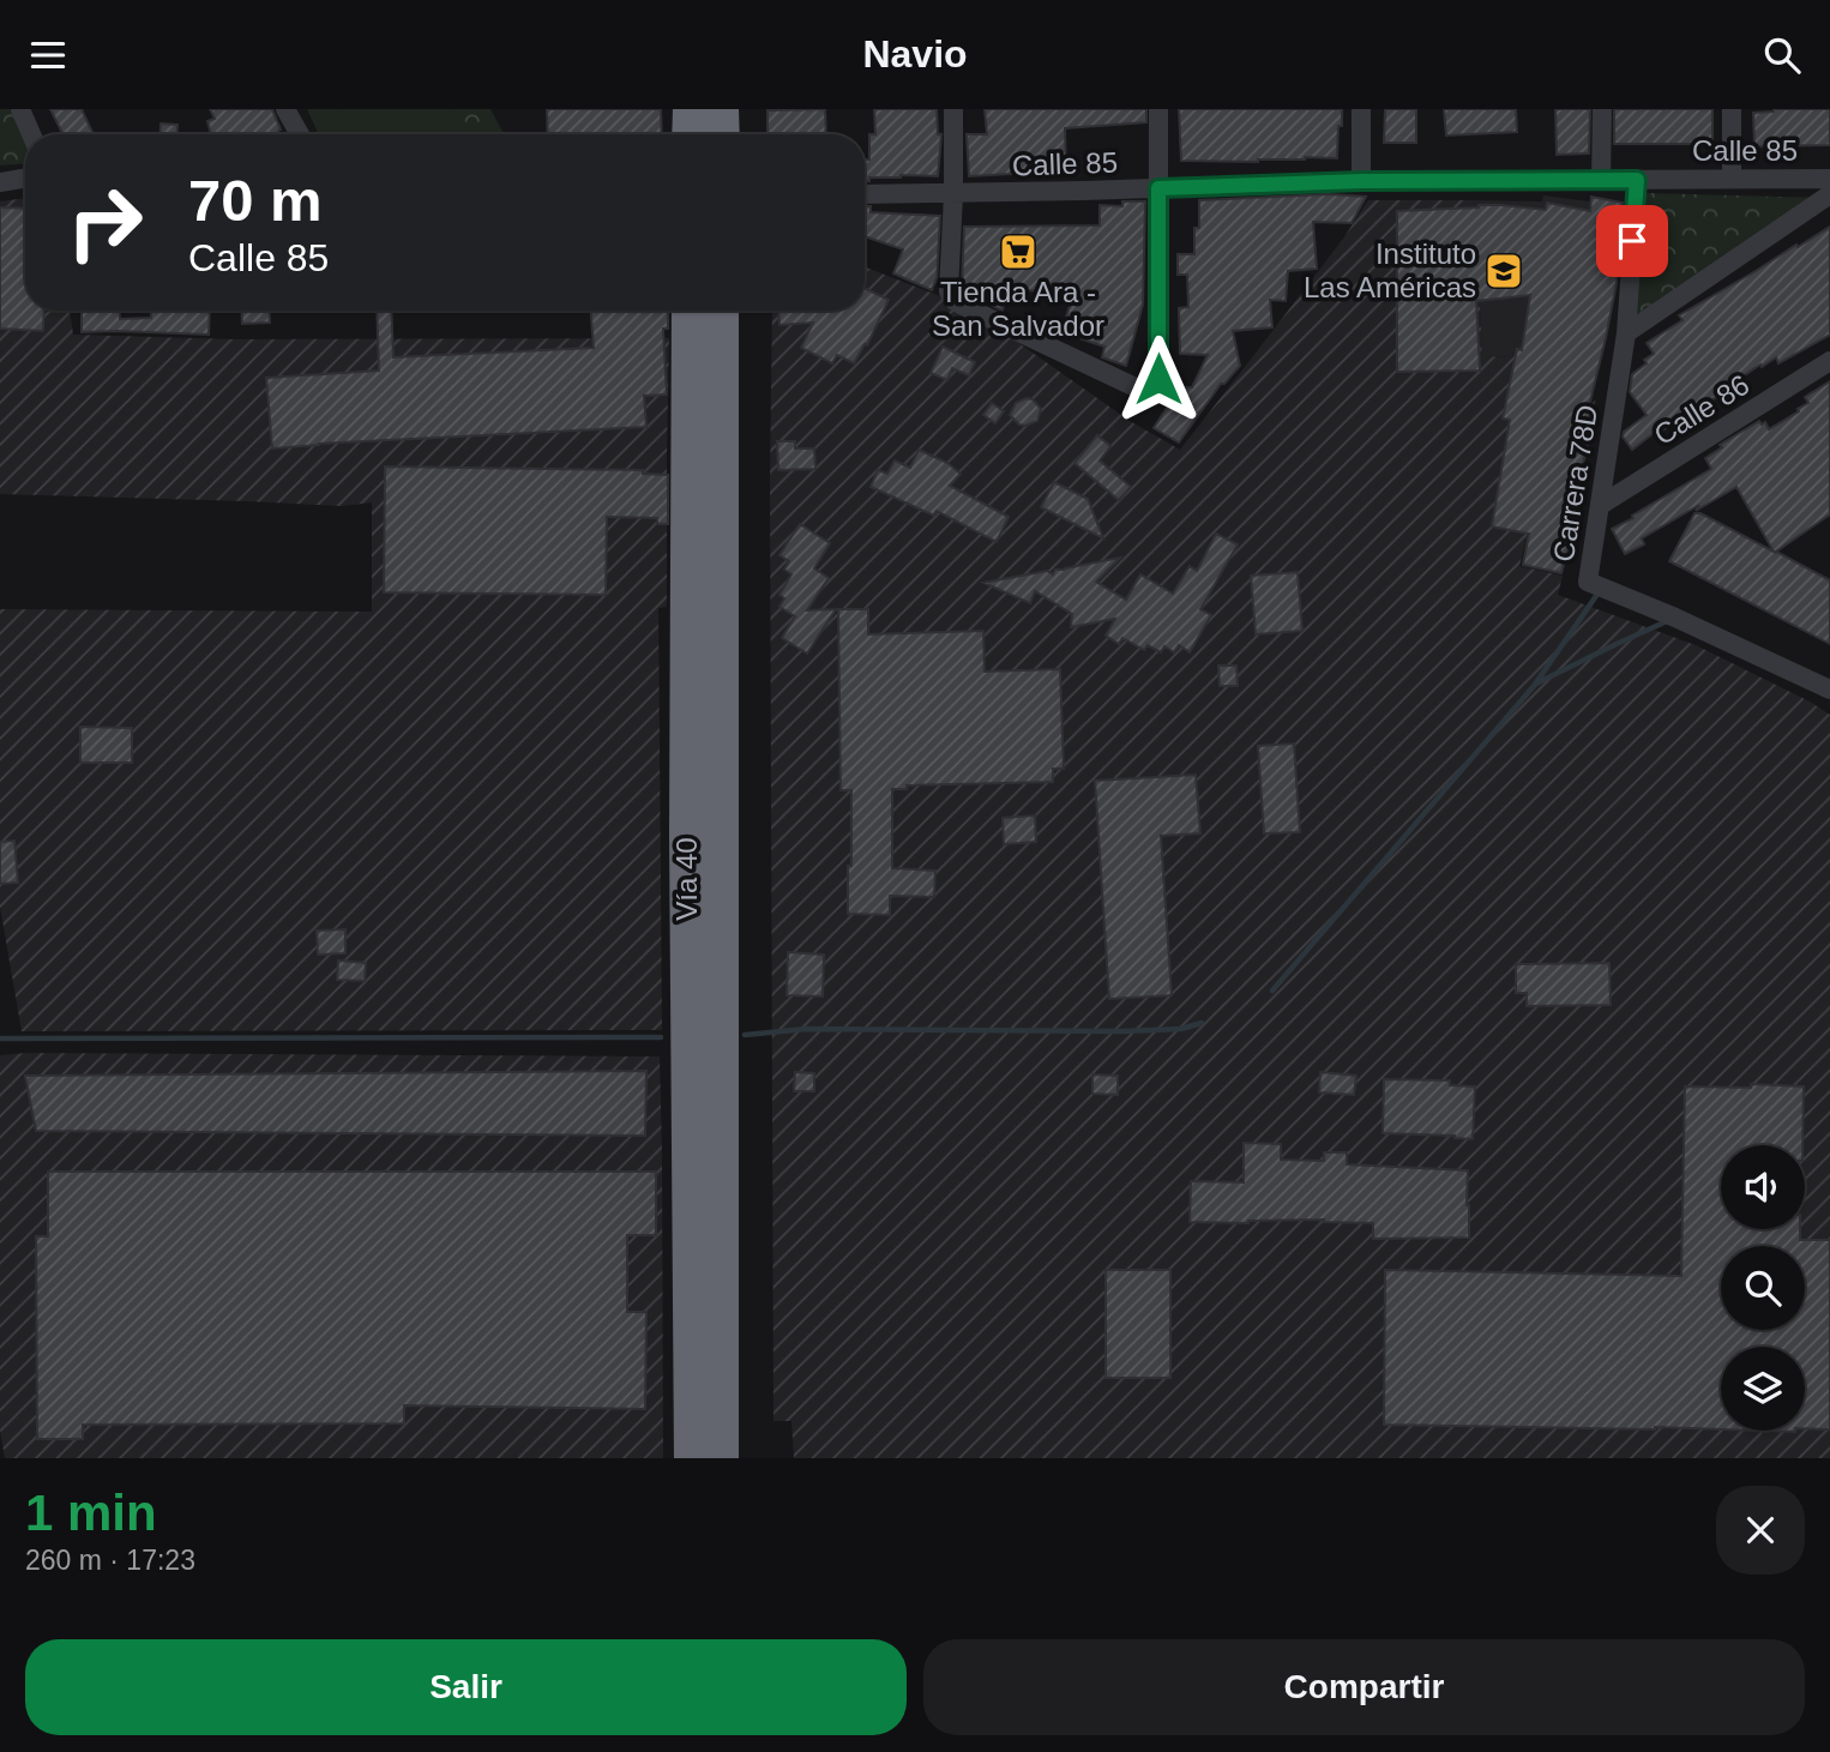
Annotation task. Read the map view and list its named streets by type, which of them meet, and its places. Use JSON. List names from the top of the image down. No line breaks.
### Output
{"streets":{"highway":["Vía 40"],"street":["Calle 85","Calle 86","Carrera 78D"]},"crossings":[["Calle 85","Carrera 78D"],["Calle 86","Carrera 78D"]],"places":{"supermarket":["Tienda Ara - San Salvador"],"school or university":["Instituto Las Américas"]},"page":{"header":"Navio","turn":["70 m","Calle 85"],"heading":["1 min","260 m · 17:23"],"buttons":["Salir","Compartir"]}}
